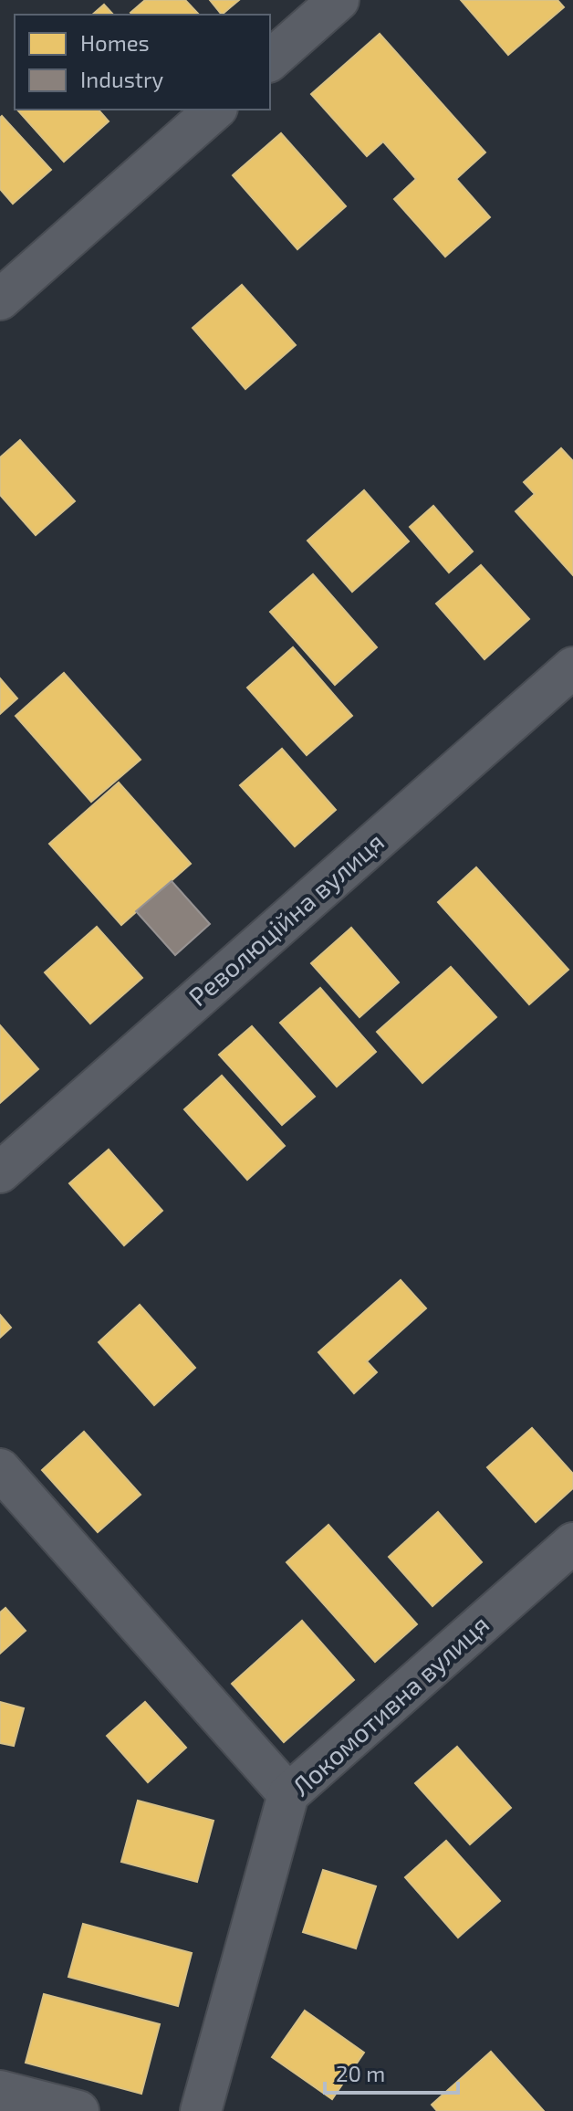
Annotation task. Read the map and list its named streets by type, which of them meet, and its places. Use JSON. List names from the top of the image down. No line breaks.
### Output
{"streets":{"street":["Революційна вулиця","Локомотивна вулиця"]},"legend":["Homes","Industry"],"scale_bar":"20 m"}
